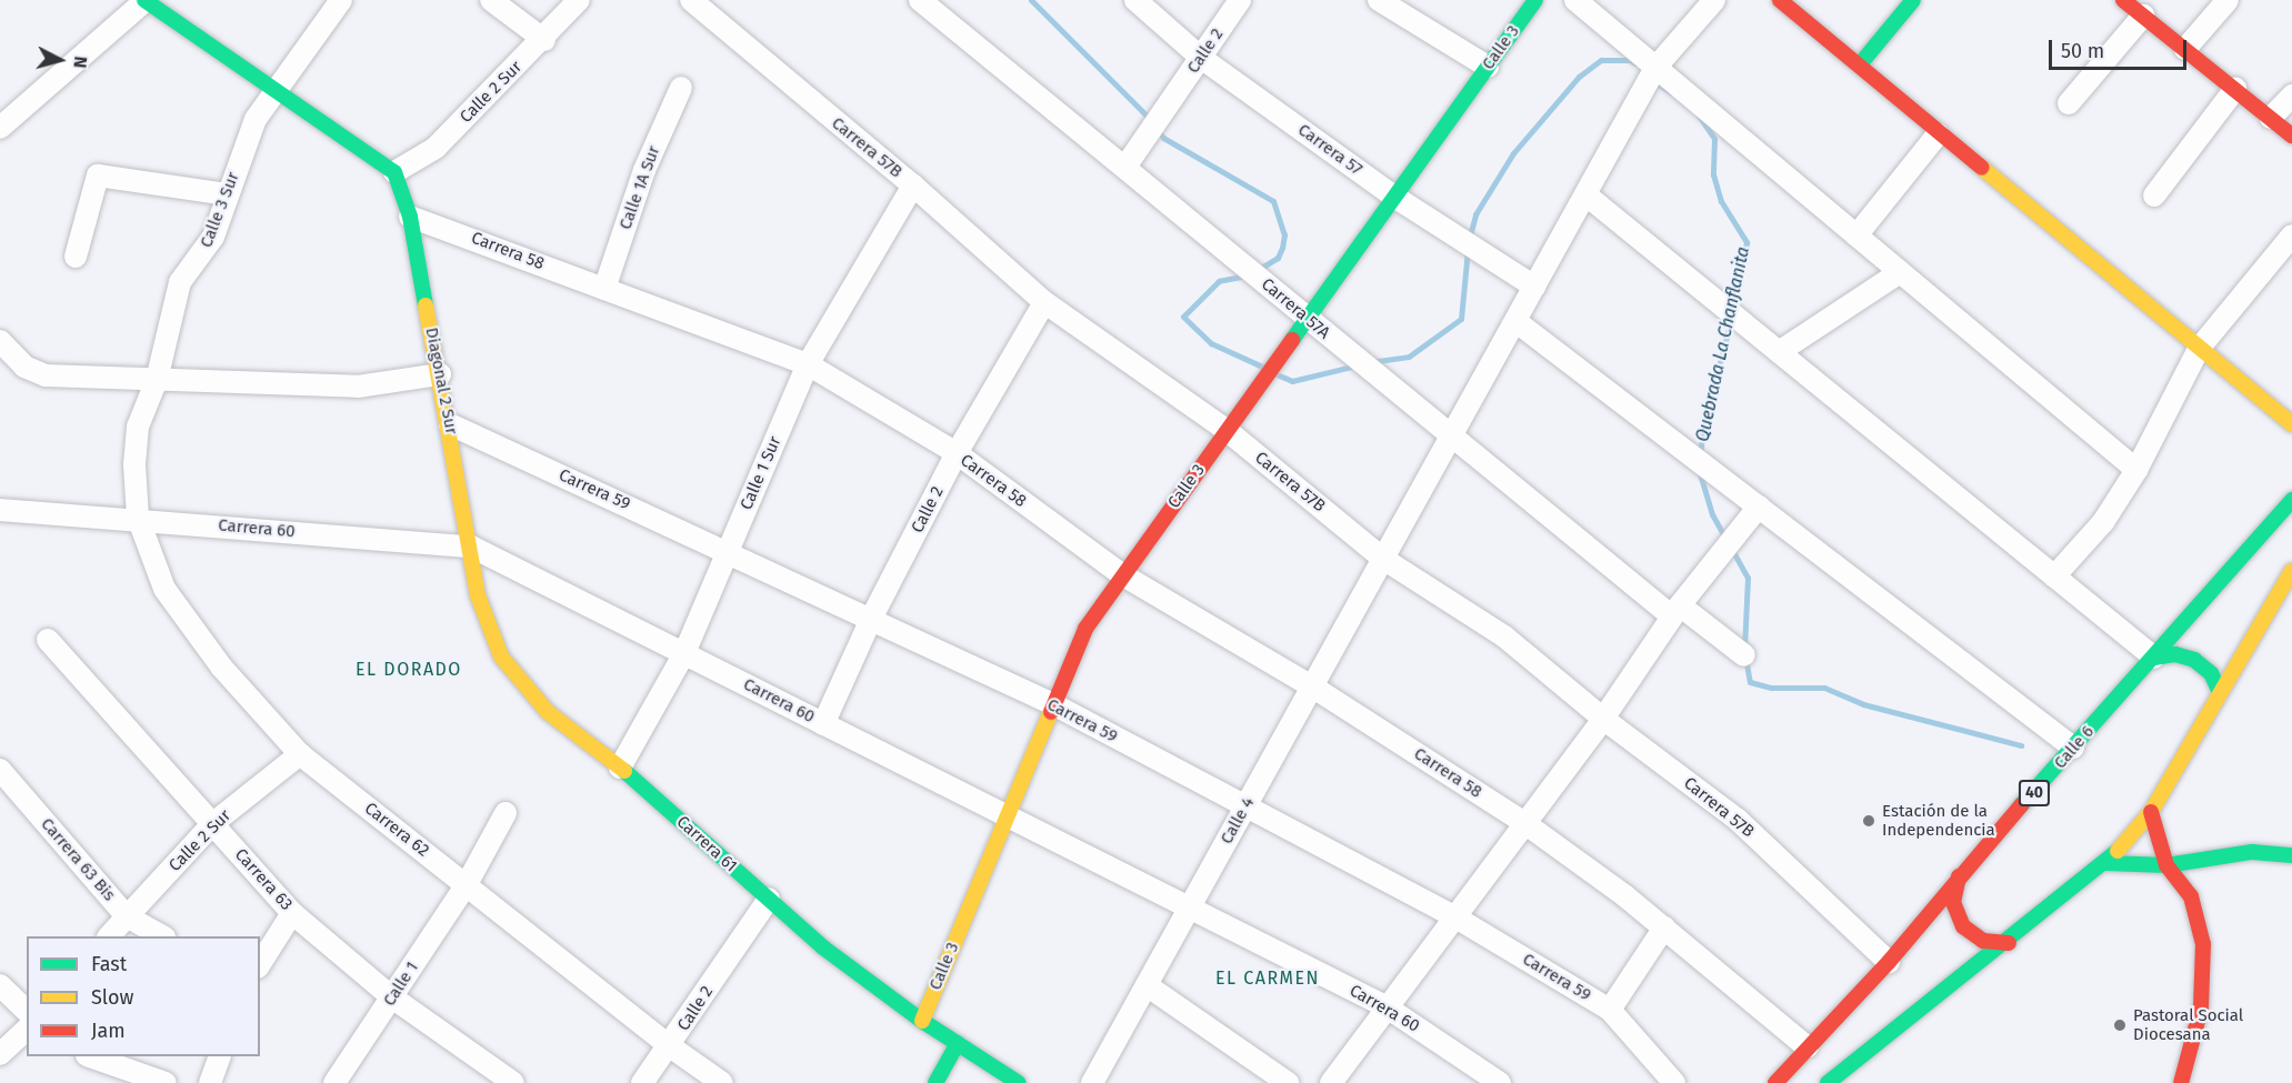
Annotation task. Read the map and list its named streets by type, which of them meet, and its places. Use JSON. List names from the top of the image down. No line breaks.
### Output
{"streets":{"main road":["Calle 3","Diagonal 2 Sur","Calle 6","40","Carrera 61"],"street":["Calle 2","Calle 2 Sur","Carrera 57B","Carrera 57","Calle 1A Sur","Calle 3 Sur","Carrera 58","Carrera 57A","Calle 1 Sur","Carrera 59","Carrera 60","Calle 4","Carrera 62","Carrera 63 Bis","Carrera 63","Calle 1"]},"crossings":[["Calle 3","Carrera 57B"],["Calle 3","Carrera 57"],["Calle 3","Carrera 58"],["Calle 3","Carrera 57A"],["Calle 3","Carrera 59"],["Calle 3","Carrera 60"],["Calle 3","Carrera 61"],["Calle 2","Carrera 57B"],["Calle 2","Carrera 57"],["Calle 2","Carrera 58"],["Calle 2","Carrera 57A"],["Calle 2","Carrera 59"],["Calle 2","Carrera 60"],["Calle 2","Carrera 62"],["Calle 2","Carrera 61"],["Calle 2 Sur","Carrera 62"],["Calle 2 Sur","Carrera 63 Bis"],["Calle 2 Sur","Carrera 63"],["Carrera 57B","Calle 1 Sur"],["Carrera 57B","Calle 6"],["Carrera 57B","Calle 4"],["Carrera 57","Calle 4"],["Calle 1A Sur","Carrera 58"],["Calle 3 Sur","Carrera 60"],["Calle 3 Sur","Carrera 62"],["Carrera 58","Diagonal 2 Sur"],["Carrera 58","Calle 1 Sur"],["Carrera 58","Calle 6"],["Carrera 58","Calle 4"],["Carrera 57A","Calle 4"],["Diagonal 2 Sur","Carrera 59"],["Diagonal 2 Sur","Carrera 60"],["Diagonal 2 Sur","Carrera 61"],["Calle 1 Sur","Carrera 59"],["Calle 1 Sur","Carrera 60"],["Calle 1 Sur","Carrera 61"],["Carrera 59","Calle 4"],["Carrera 60","Calle 4"],["Carrera 60","Carrera 62"],["Carrera 60","Carrera 61"],["Carrera 62","Calle 1"],["Carrera 63","Calle 1"]],"districts":["EL DORADO","EL CARMEN"],"water":["Quebrada La Chanflanita"],"places":["Estación de la Independencia","Pastoral Social Diocesana"],"legend":["Fast","Slow","Jam"],"scale_bar":"50 m","north":"right"}
